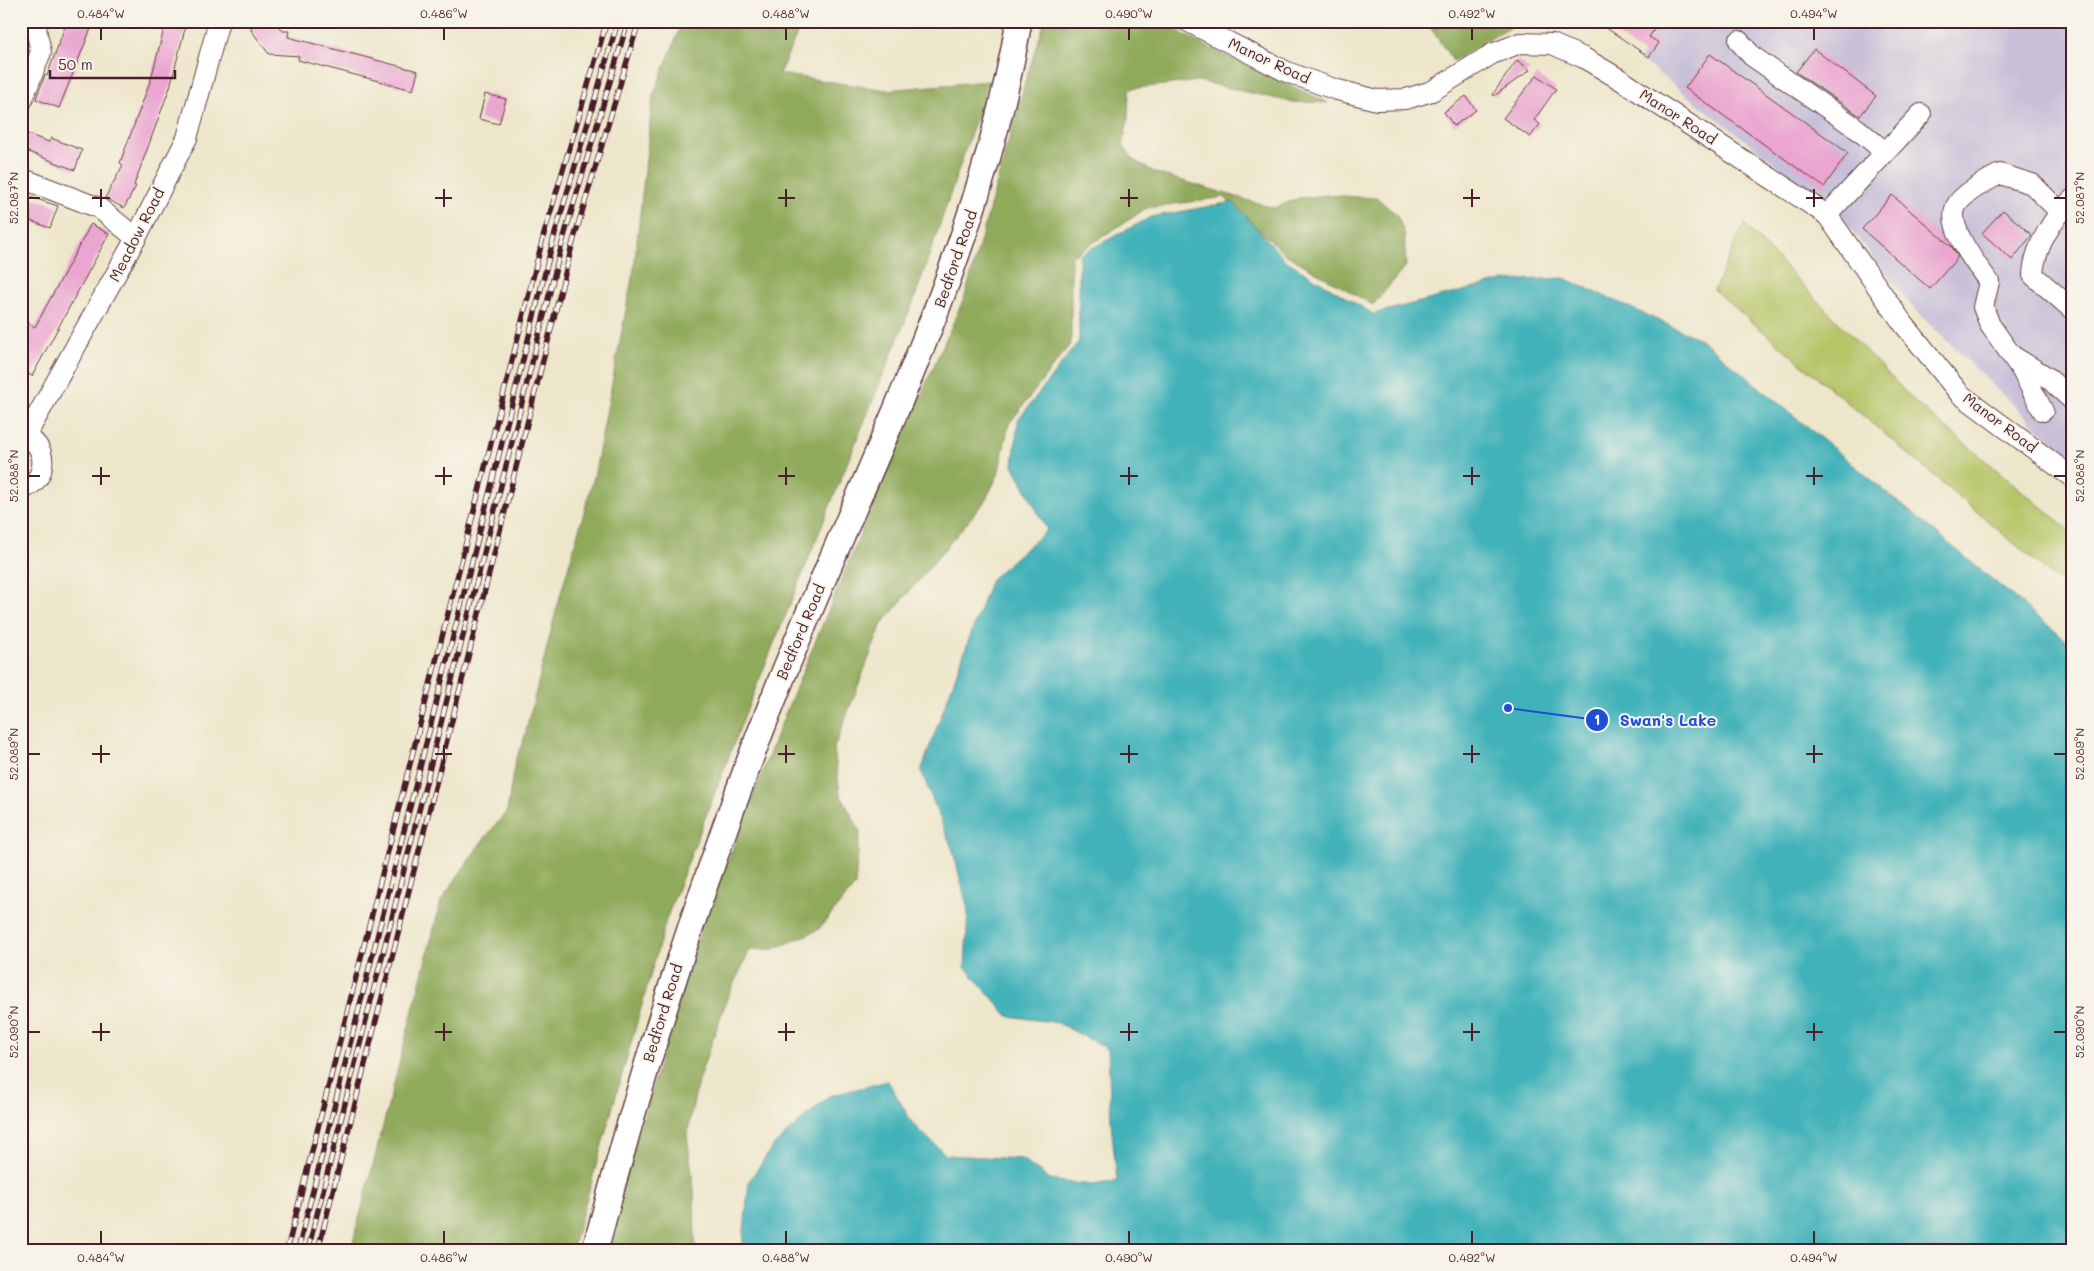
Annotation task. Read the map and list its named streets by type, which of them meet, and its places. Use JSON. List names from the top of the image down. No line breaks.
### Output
{"streets":{"main road":["Bedford Road"],"street":["Manor Road","Meadow Road"]},"places":["Swan's Lake"],"scale_bar":"50 m","coordinates":["0.484°W","0.486°W","0.488°W","0.490°W","0.492°W","0.494°W","52.087°N","52.088°N","52.089°N","52.090°N"]}
